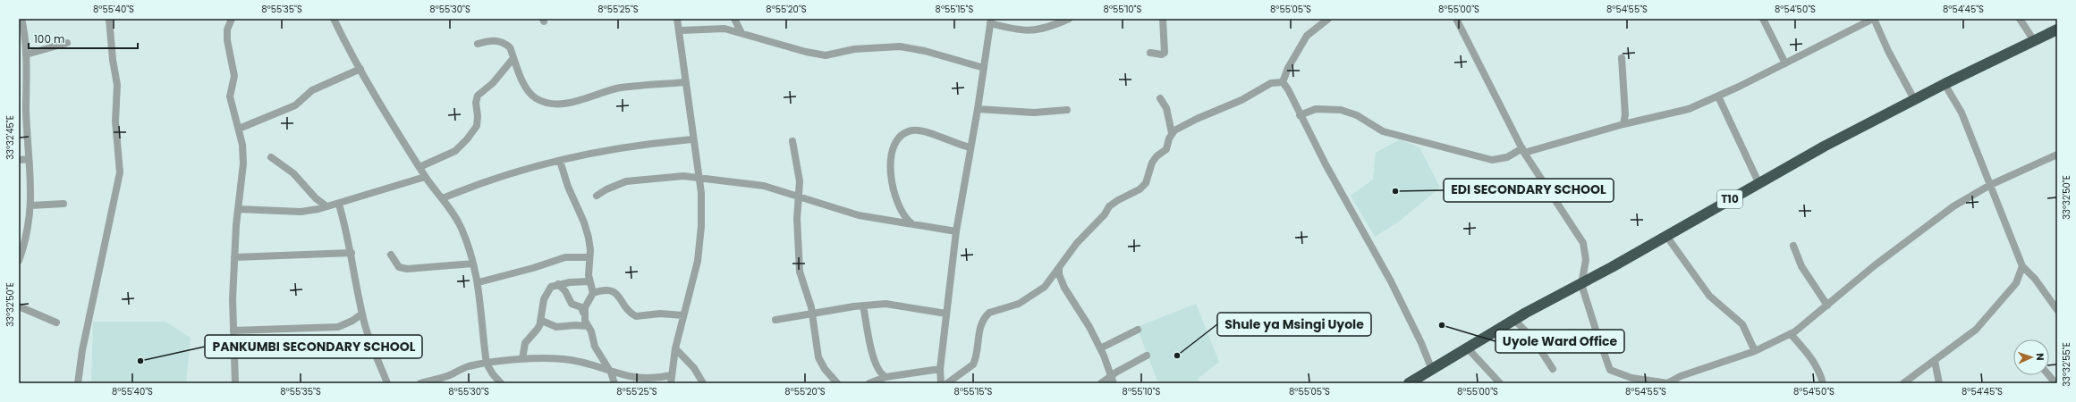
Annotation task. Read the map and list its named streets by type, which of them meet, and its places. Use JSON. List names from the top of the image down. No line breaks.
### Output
{"streets":{"highway":["T10"]},"places":["EDI SECONDARY SCHOOL","Uyole Ward Office","Shule ya Msingi Uyole","PANKUMBI SECONDARY SCHOOL"],"scale_bar":"100 m","north":"right","coordinates":["8°55'40\"S","8°55'35\"S","8°55'30\"S","8°55'25\"S","8°55'20\"S","8°55'15\"S","8°55'10\"S","8°55'05\"S","8°55'00\"S","8°54'55\"S","8°54'50\"S","8°54'45\"S","33°32'45\"E","33°32'50\"E","33°32'55\"E"]}
